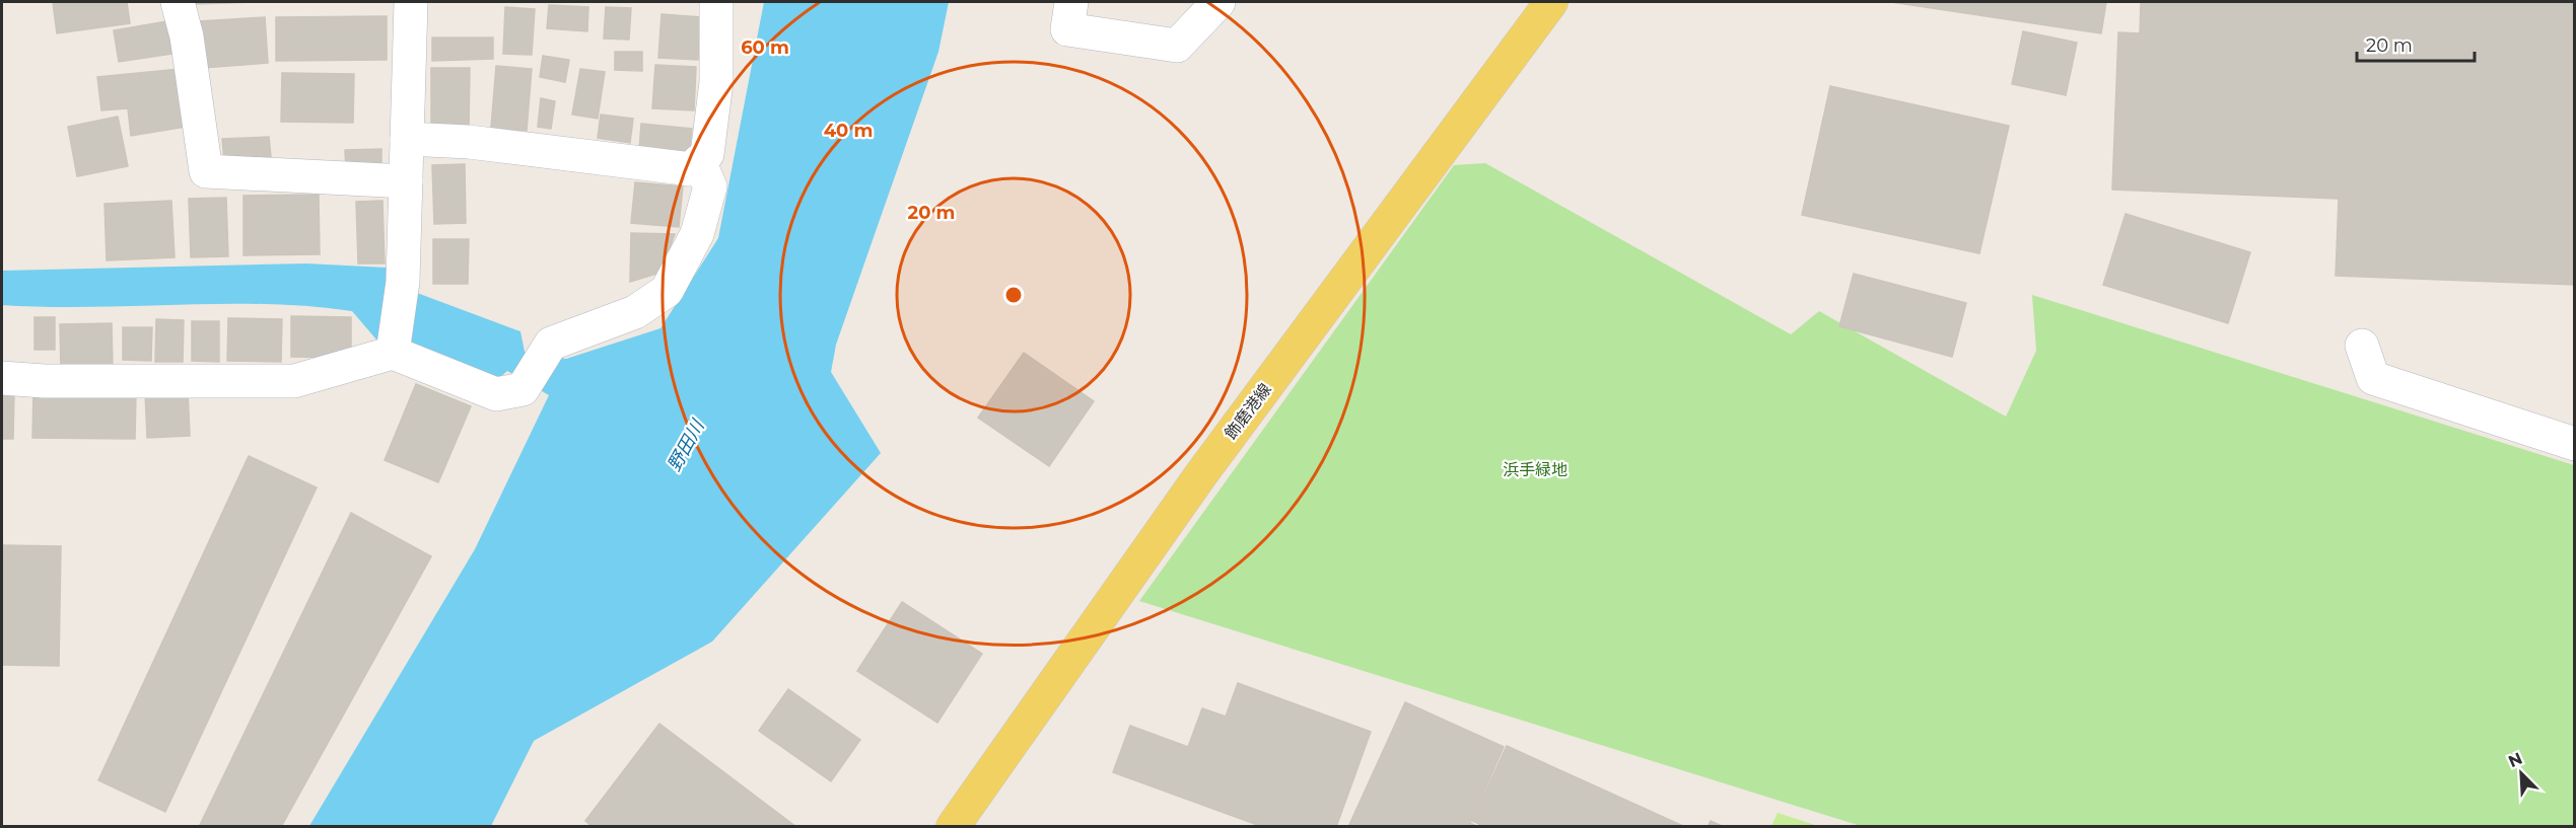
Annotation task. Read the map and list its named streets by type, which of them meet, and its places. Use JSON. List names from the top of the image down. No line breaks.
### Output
{"streets":{"main road":["飾磨港線"]},"water":["野田川"],"parks":["浜手緑地"],"scale_bar":"20 m","north":"top left","rings":["60 m","40 m","20 m"]}
